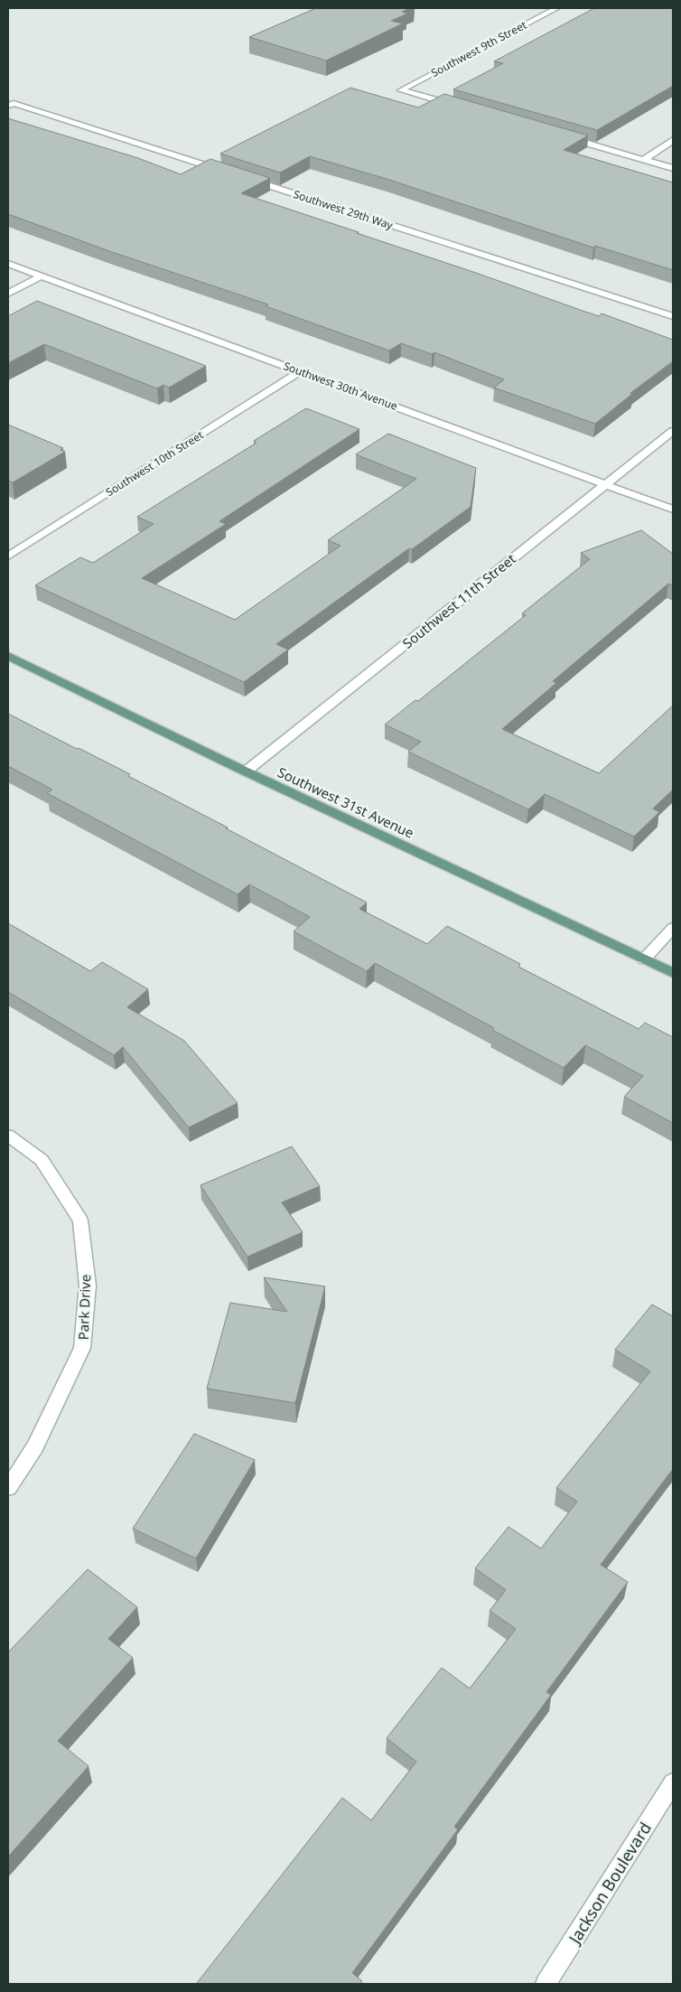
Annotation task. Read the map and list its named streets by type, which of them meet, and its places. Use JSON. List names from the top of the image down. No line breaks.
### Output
{"streets":{"main road":["Southwest 31st Avenue"],"street":["Southwest 9th Street","Southwest 29th Way","Southwest 30th Avenue","Southwest 10th Street","Southwest 11th Street","Park Drive","Jackson Boulevard"]},"crossings":[["Southwest 30th Avenue","Southwest 10th Street"],["Southwest 30th Avenue","Southwest 11th Street"],["Southwest 11th Street","Southwest 31st Avenue"]]}
